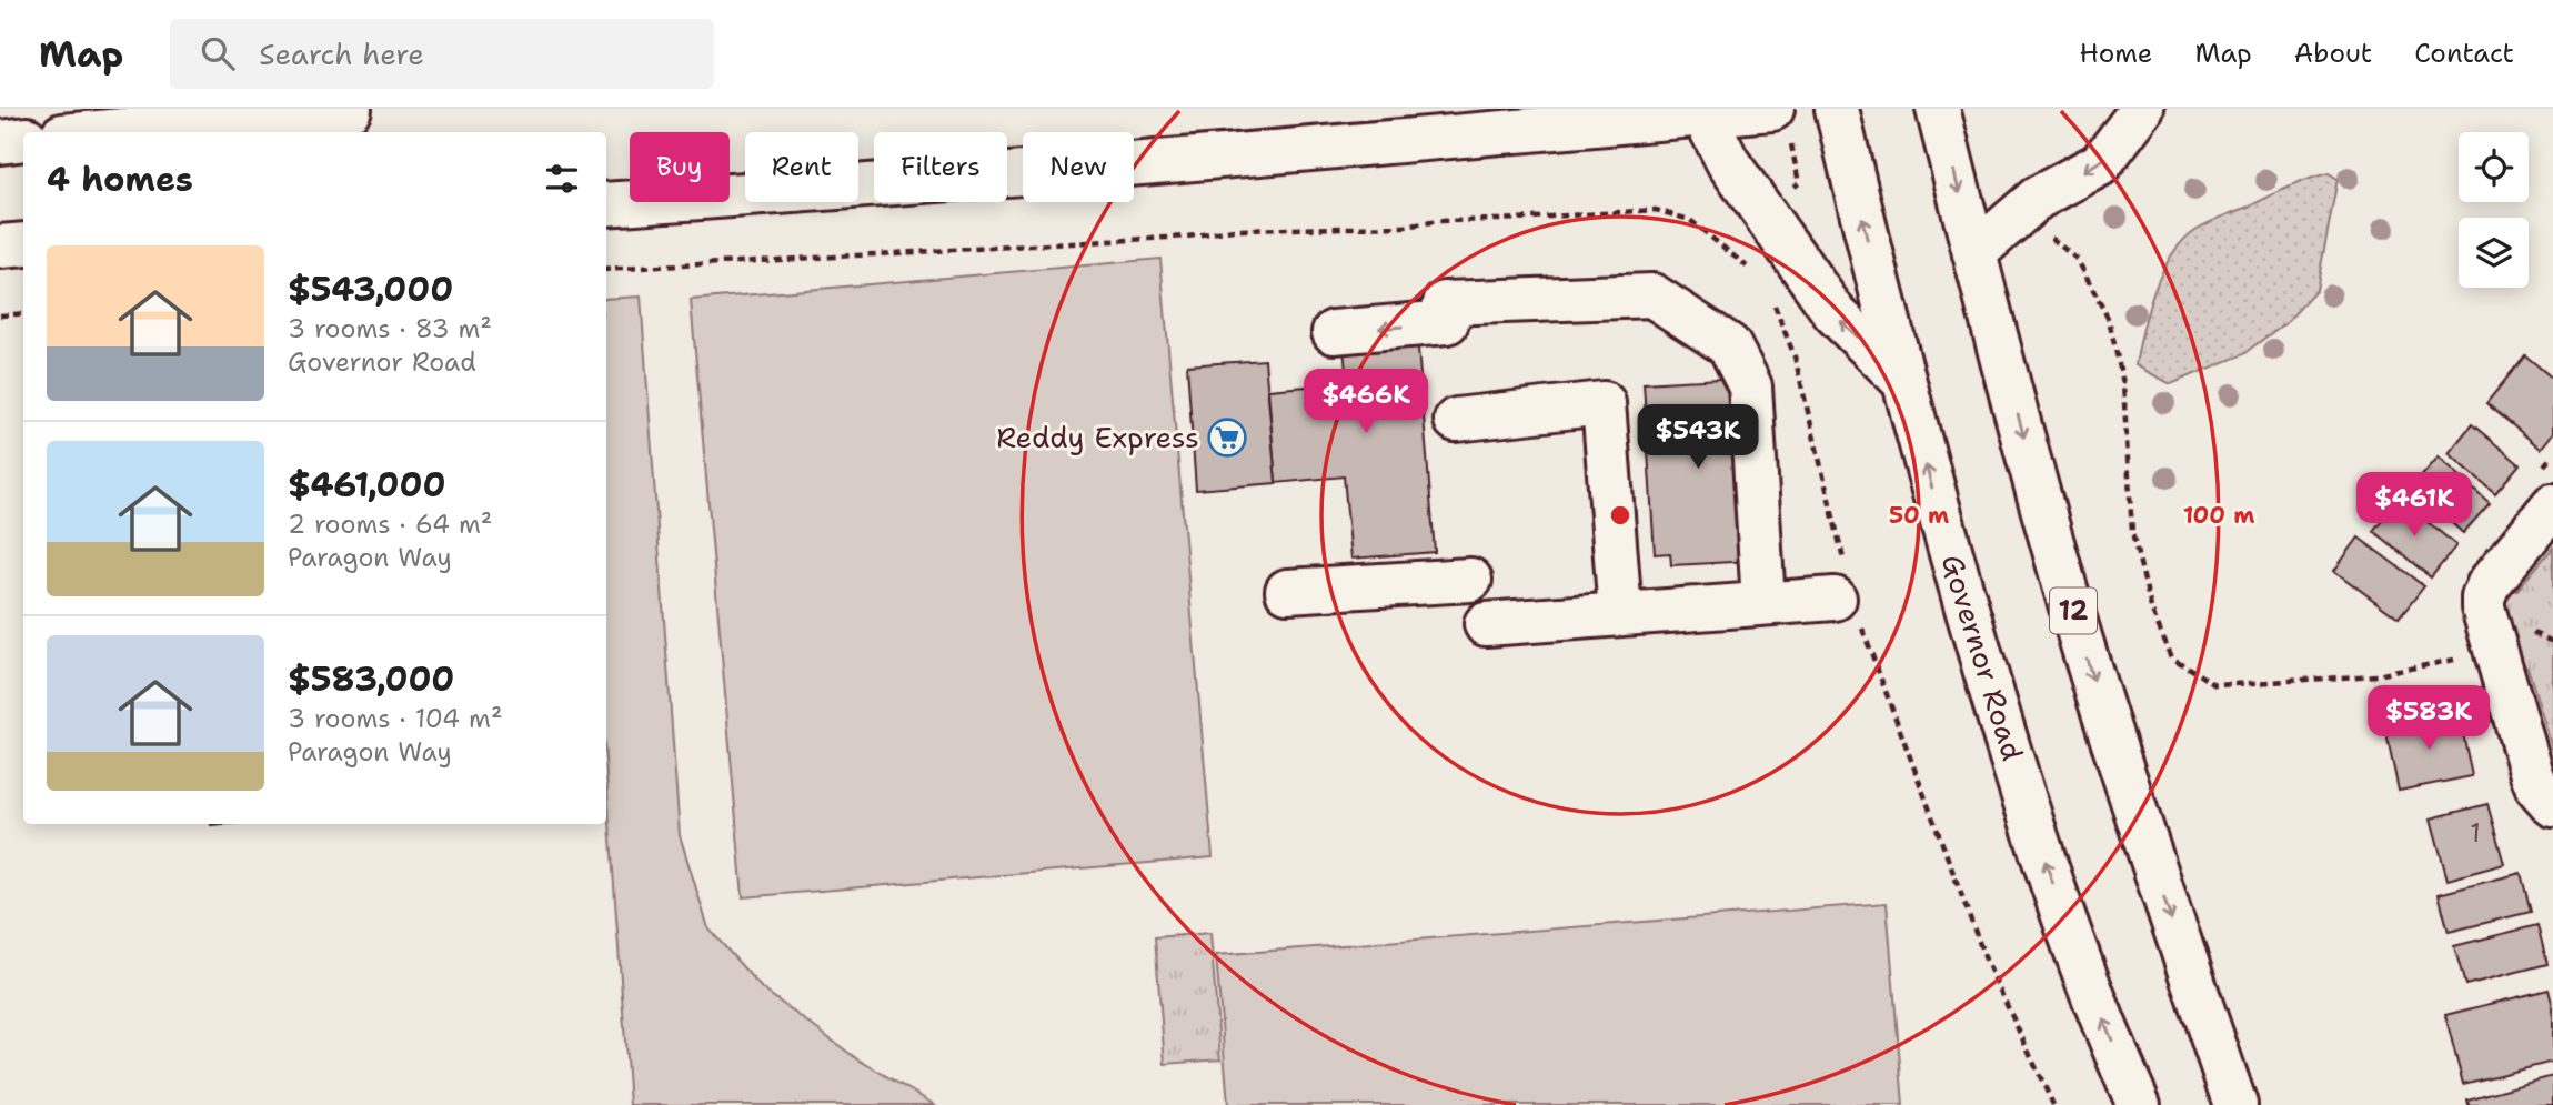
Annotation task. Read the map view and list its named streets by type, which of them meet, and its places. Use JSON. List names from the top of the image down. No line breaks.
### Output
{"streets":{"main road":["12","Governor Road"]},"places":{"supermarket":["Reddy Express"]},"house_numbers":["1"],"page":{"header":"Map","search":"Search here","nav":["Home","Map","About","Contact"],"chip":["Buy","Rent","Filters","New"],"heading":"4 homes","list":[{"name":"$543,000","note":"3 rooms · 83 m² · Governor Road"},{"name":"$461,000","note":"2 rooms · 64 m² · Paragon Way"},{"name":"$583,000","note":"3 rooms · 104 m² · Paragon Way"}],"price":["$466K","$543K","$461K","$583K"]},"rings":["50 m","100 m"]}
